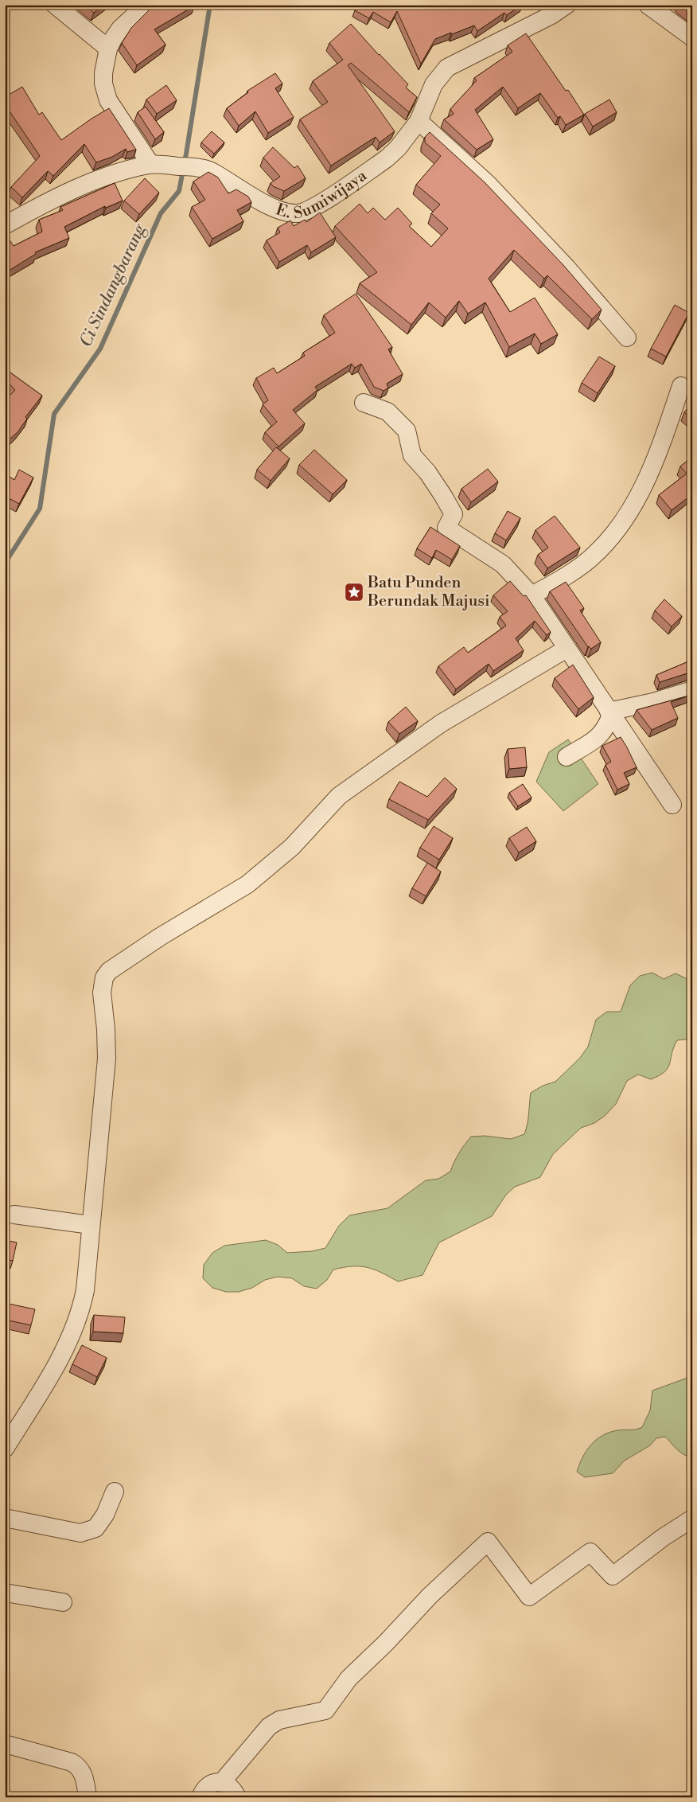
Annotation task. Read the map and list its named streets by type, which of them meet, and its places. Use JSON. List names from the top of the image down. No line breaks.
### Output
{"streets":{"street":["E. Sumiwijaya"]},"water":["Ci Sindangbarang"],"places":{"place":["Batu Punden Berundak Majusi"]}}
